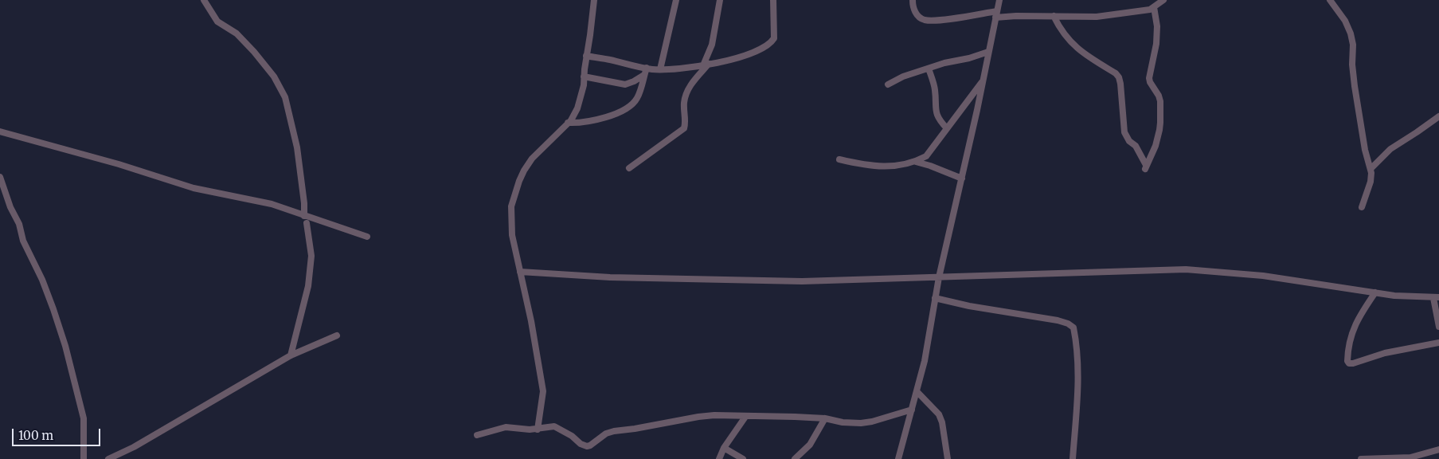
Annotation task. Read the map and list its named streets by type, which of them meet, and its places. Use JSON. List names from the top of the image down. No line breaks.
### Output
{"scale_bar":"100 m"}
